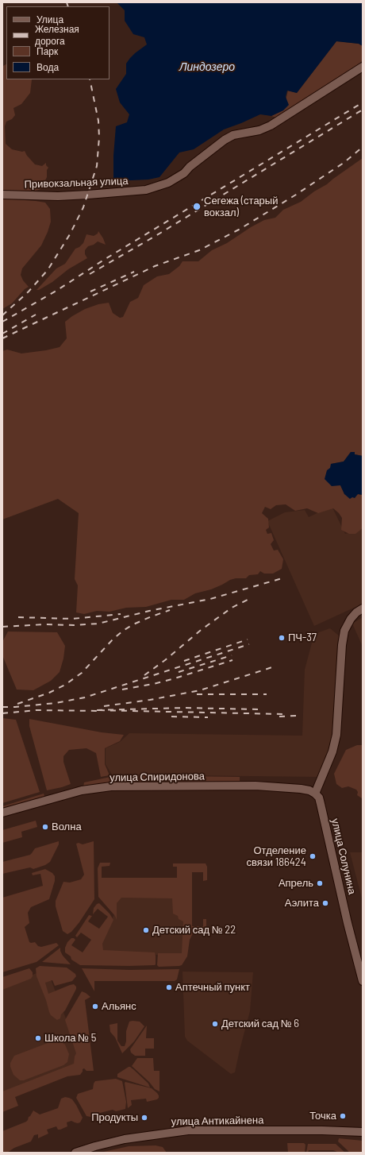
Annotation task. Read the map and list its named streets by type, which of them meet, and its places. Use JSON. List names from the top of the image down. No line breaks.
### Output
{"streets":{"street":["Привокзальная улица","улица Спиридонова","улица Солунина","улица Антикайнена"]},"crossings":[["улица Спиридонова","улица Солунина"]],"water":["Линдозеро"],"places":["Сегежа (старый вокзал)","ПЧ-37","Волна","Отделение связи 186424","Апрель","Аэлита","Детский сад № 22","Аптечный пункт","Альянс","Детский сад № 6","Школа № 5","Точка","Продукты"],"legend":["Улица","Железная дорога","Парк","Вода"]}
